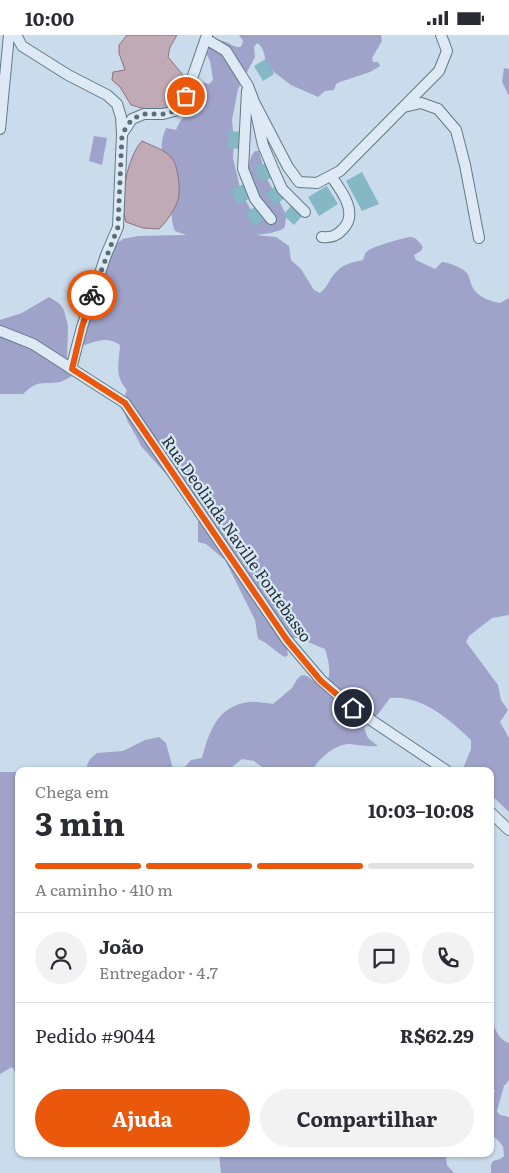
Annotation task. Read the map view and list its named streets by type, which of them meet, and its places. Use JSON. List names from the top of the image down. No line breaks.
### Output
{"streets":{"street":["Rua Deolinda Naville Fontebasso"]},"page":{"status":"10:00","heading":["3 min","Chega em","10:03–10:08"],"panel":["João","Entregador · 4.7","Pedido #9044","R$62.29"],"bar":"A caminho · 410 m","buttons":["Ajuda","Compartilhar"]}}
